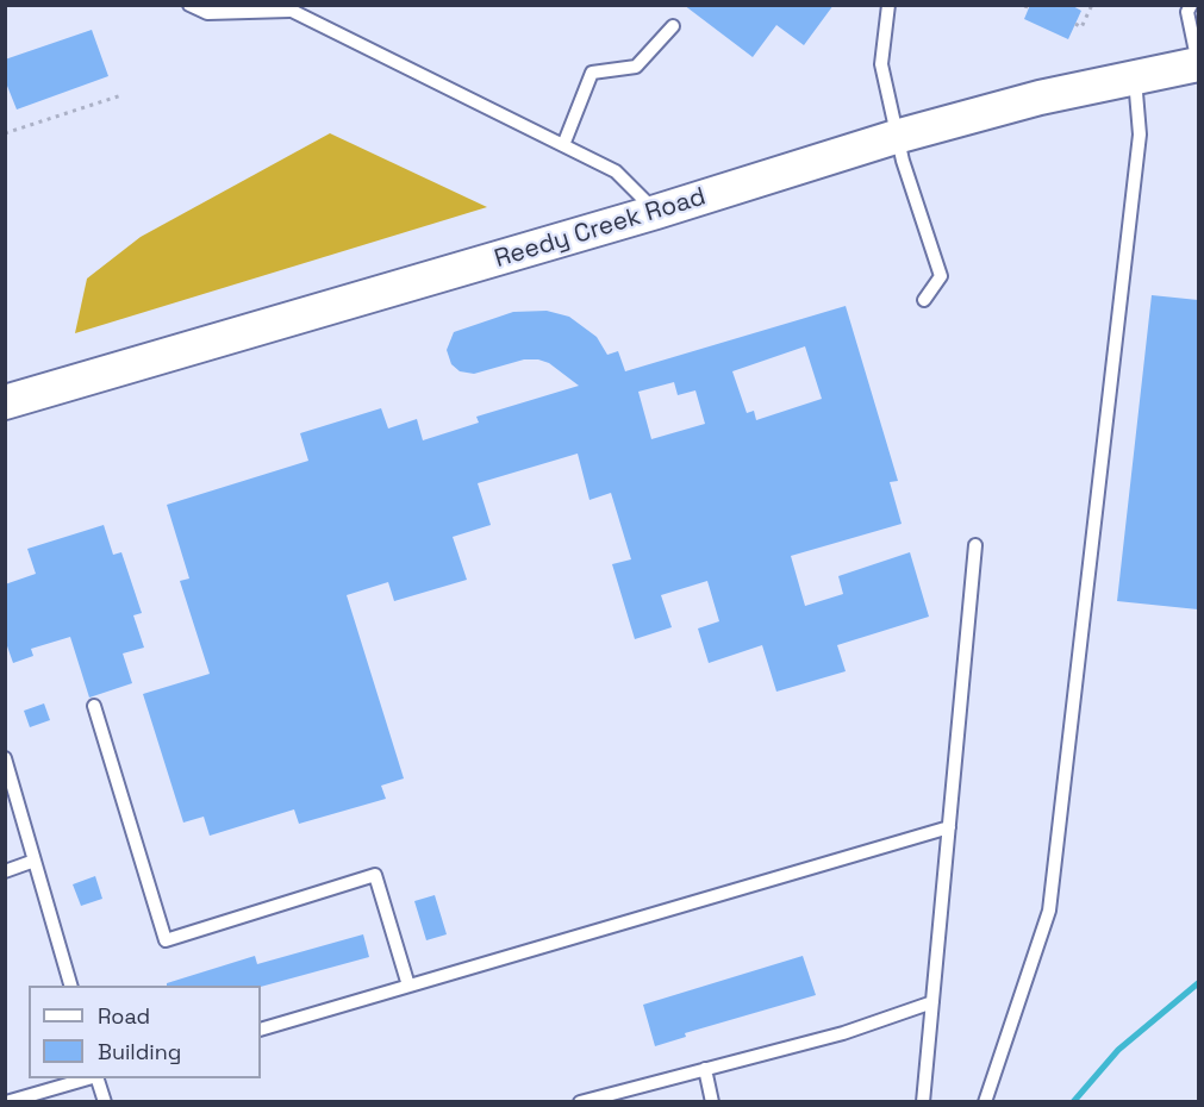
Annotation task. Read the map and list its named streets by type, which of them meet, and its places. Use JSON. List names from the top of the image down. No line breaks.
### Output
{"streets":{"main road":["Reedy Creek Road"]},"legend":["Road","Building"]}
